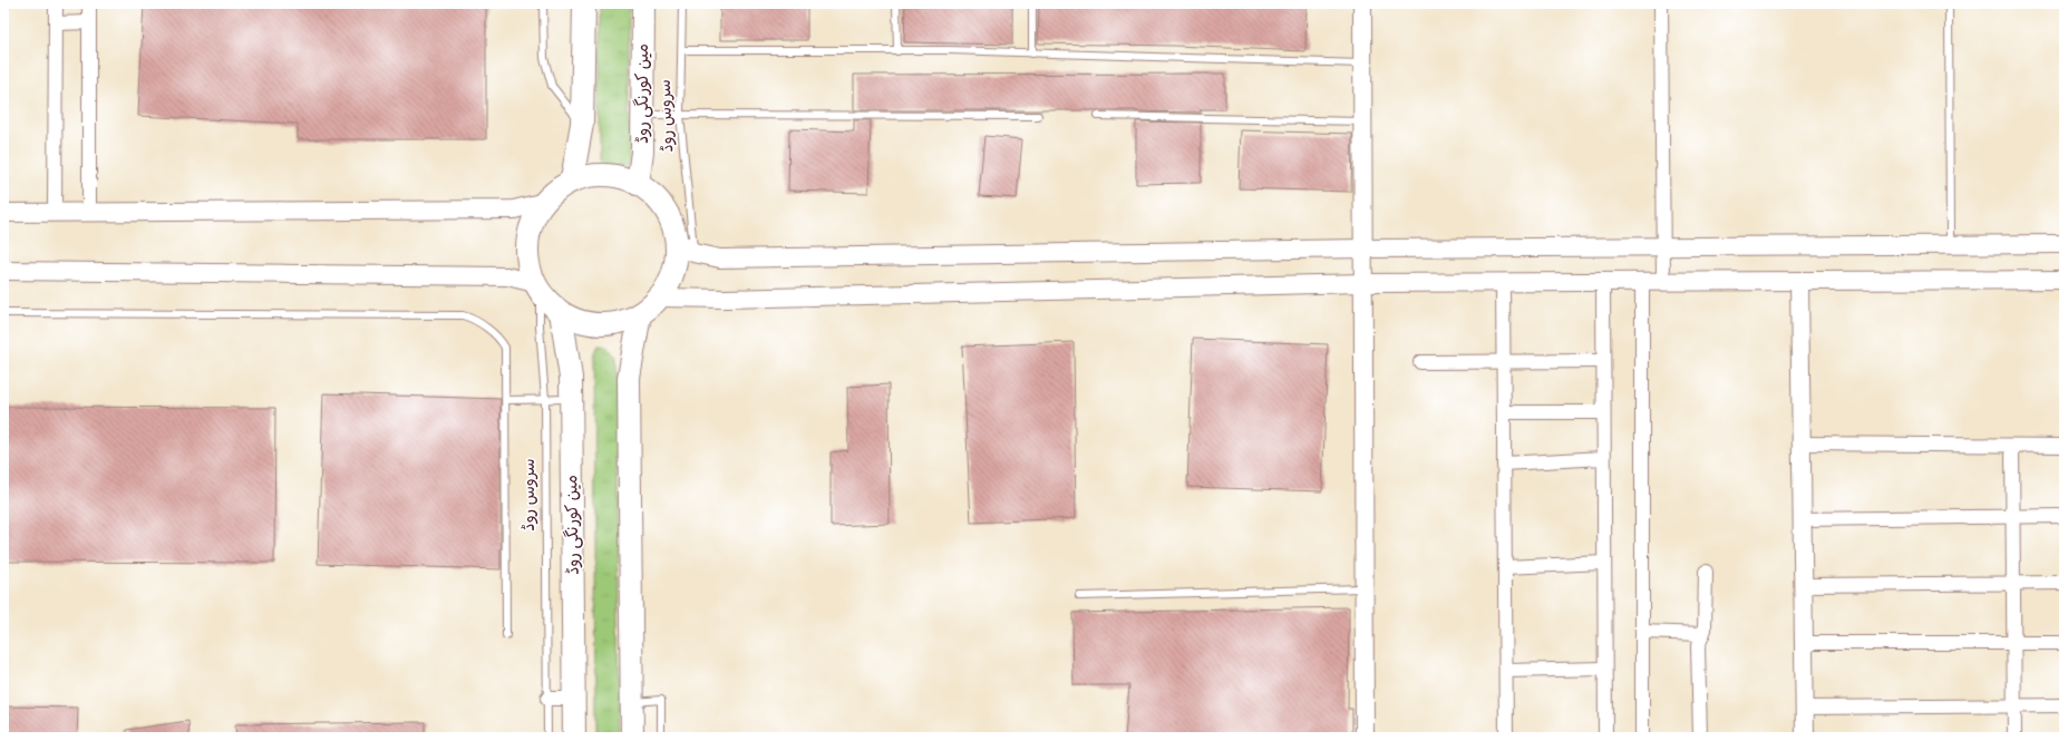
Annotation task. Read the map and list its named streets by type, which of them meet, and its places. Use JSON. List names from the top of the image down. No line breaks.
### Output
{"streets":{"main road":["مین کورنگی روڈ"],"lane":["سروس روڈ"]},"crossings":[["مین کورنگی روڈ","سروس روڈ"]]}
